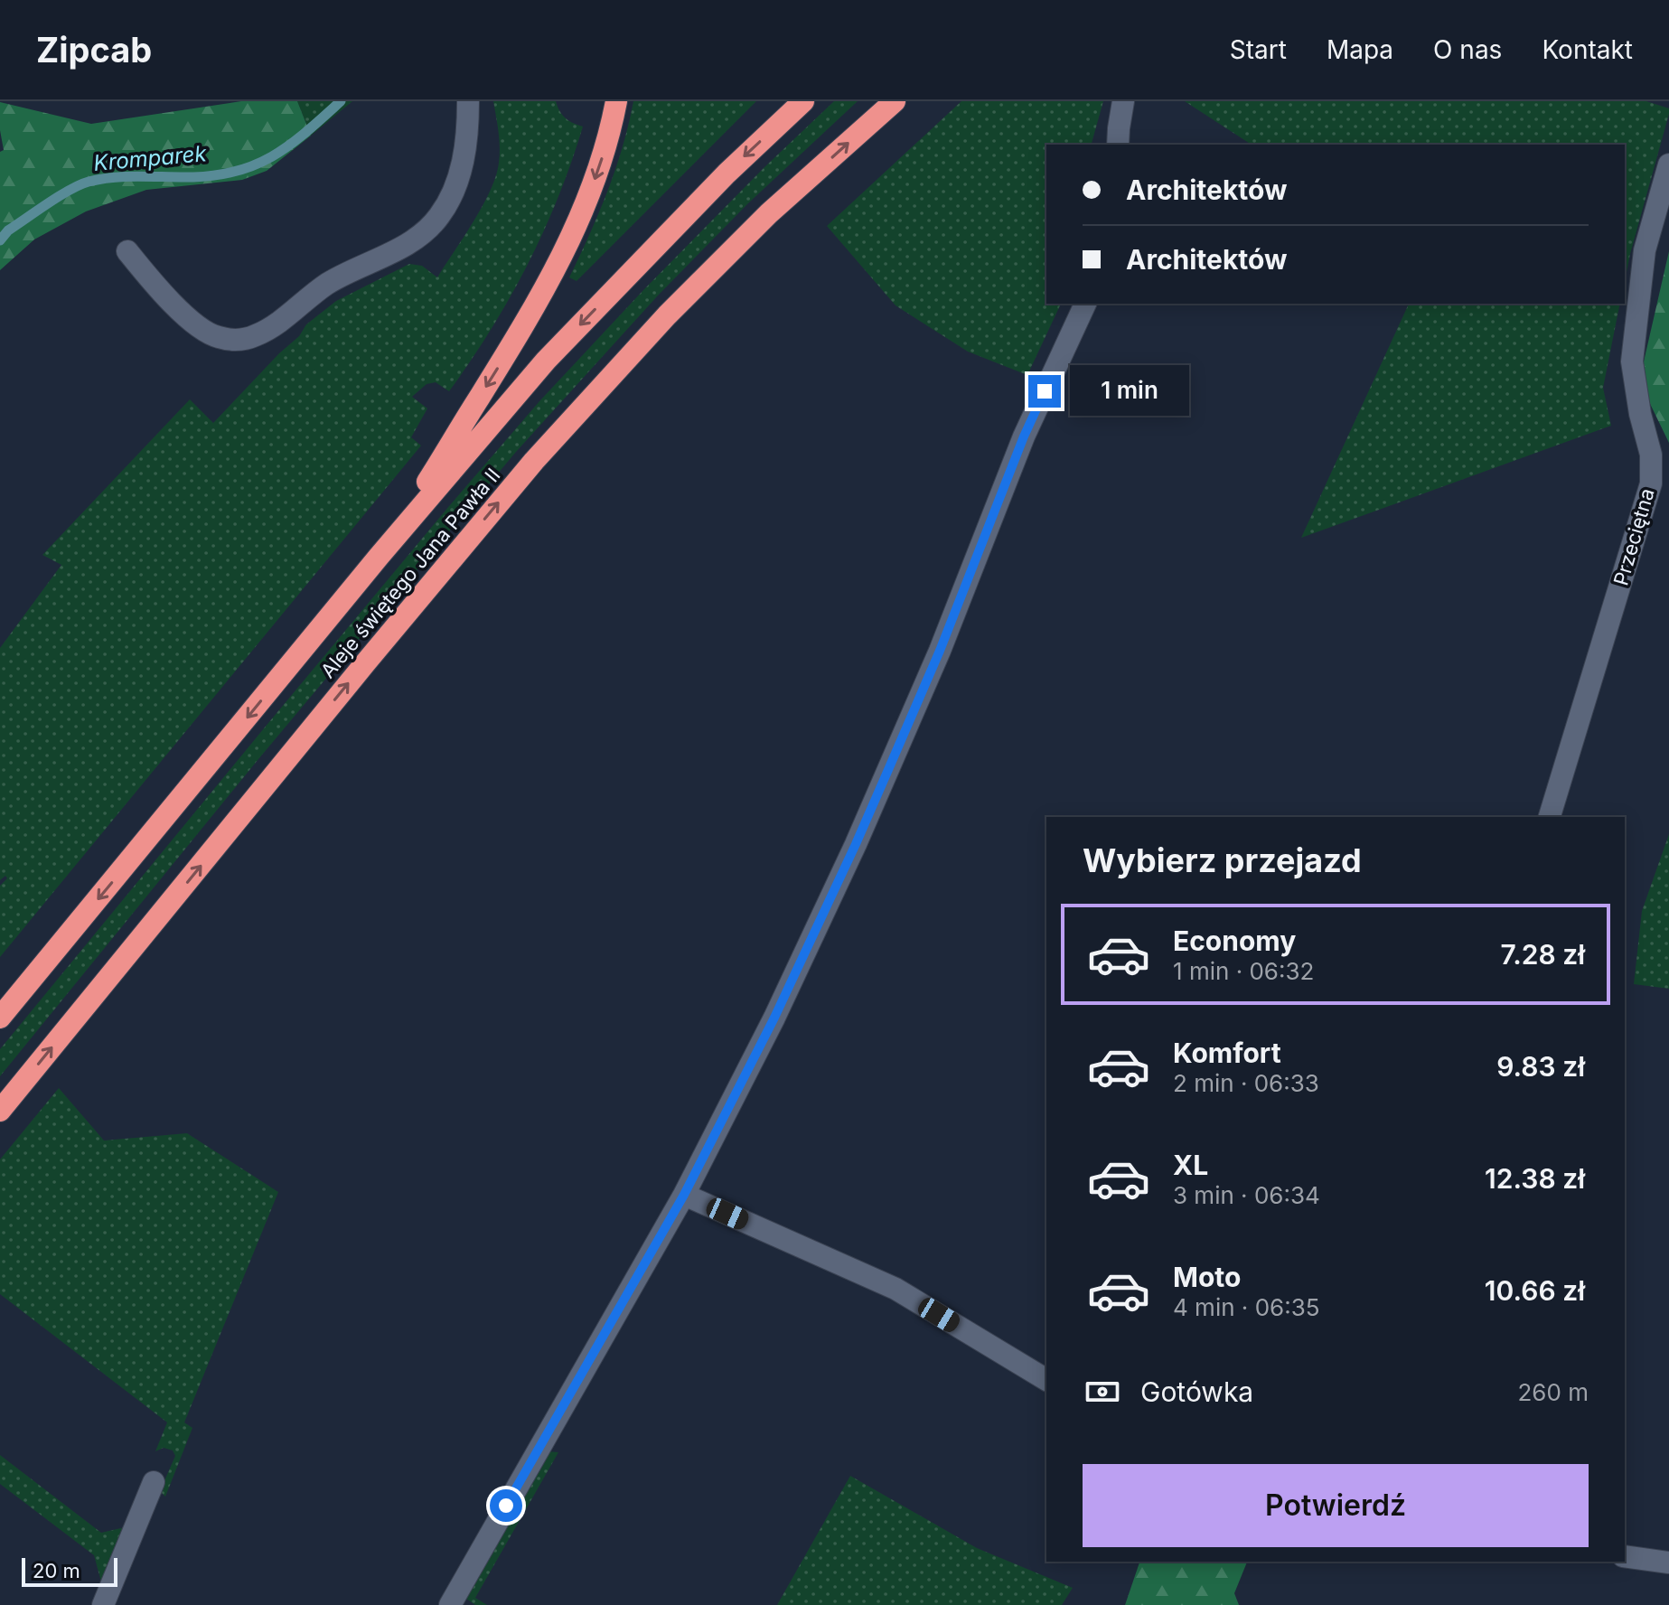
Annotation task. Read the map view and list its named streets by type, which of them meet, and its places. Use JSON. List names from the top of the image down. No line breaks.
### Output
{"streets":{"highway":["Aleje świętego Jana Pawła II"],"street":["Przeciętna"]},"water":["Kromparek"],"scale_bar":"20 m","page":{"header":"Zipcab","nav":["Start","Mapa","O nas","Kontakt"],"banner":["Architektów","Architektów"],"bubble":"1 min","heading":"Wybierz przejazd","list":[{"name":"Economy","note":"1 min · 06:32","value":"7.28 zł"},{"name":"Komfort","note":"2 min · 06:33","value":"9.83 zł"},{"name":"XL","note":"3 min · 06:34","value":"12.38 zł"},{"name":"Moto","note":"4 min · 06:35","value":"10.66 zł"}],"pay":["Gotówka","260 m"],"buttons":"Potwierdź","scale":"20 m"}}
